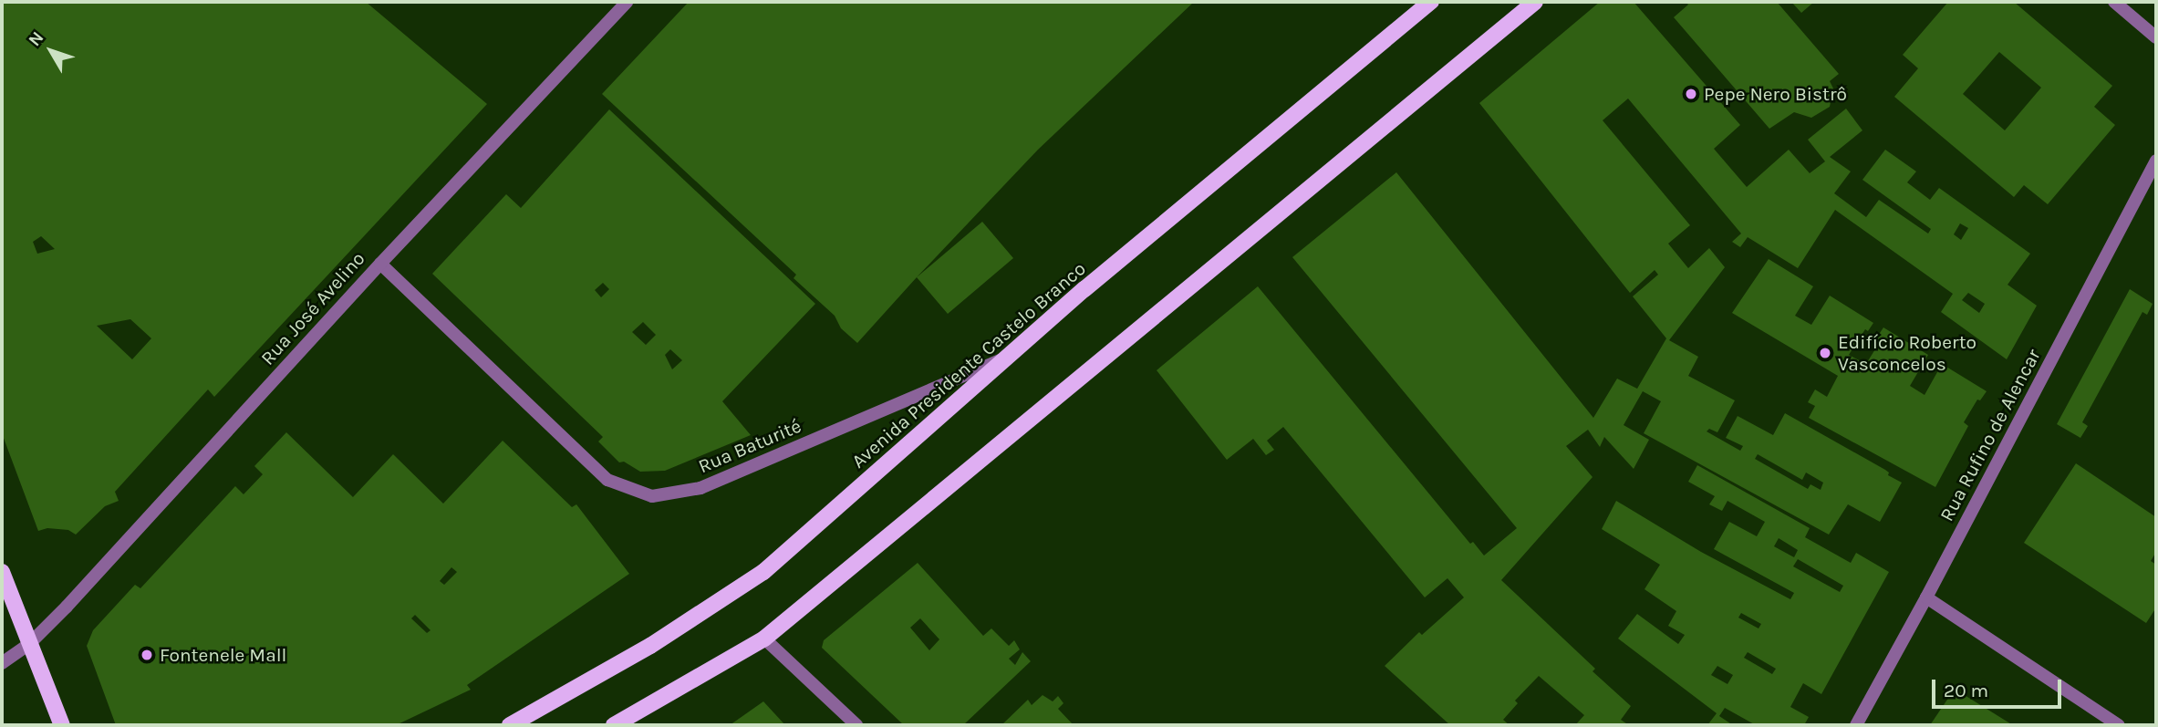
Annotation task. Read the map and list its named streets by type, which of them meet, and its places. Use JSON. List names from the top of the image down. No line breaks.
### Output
{"streets":{"main road":["Avenida Presidente Castelo Branco"],"street":["Rua José Avelino","Rua Rufino de Alencar","Rua Baturité"]},"crossings":[["Rua José Avelino","Rua Baturité"],["Avenida Presidente Castelo Branco","Rua Baturité"]],"places":["Pepe Nero Bistrô","Edifício Roberto Vasconcelos","Fontenele Mall"],"scale_bar":"20 m","north":"top left"}
